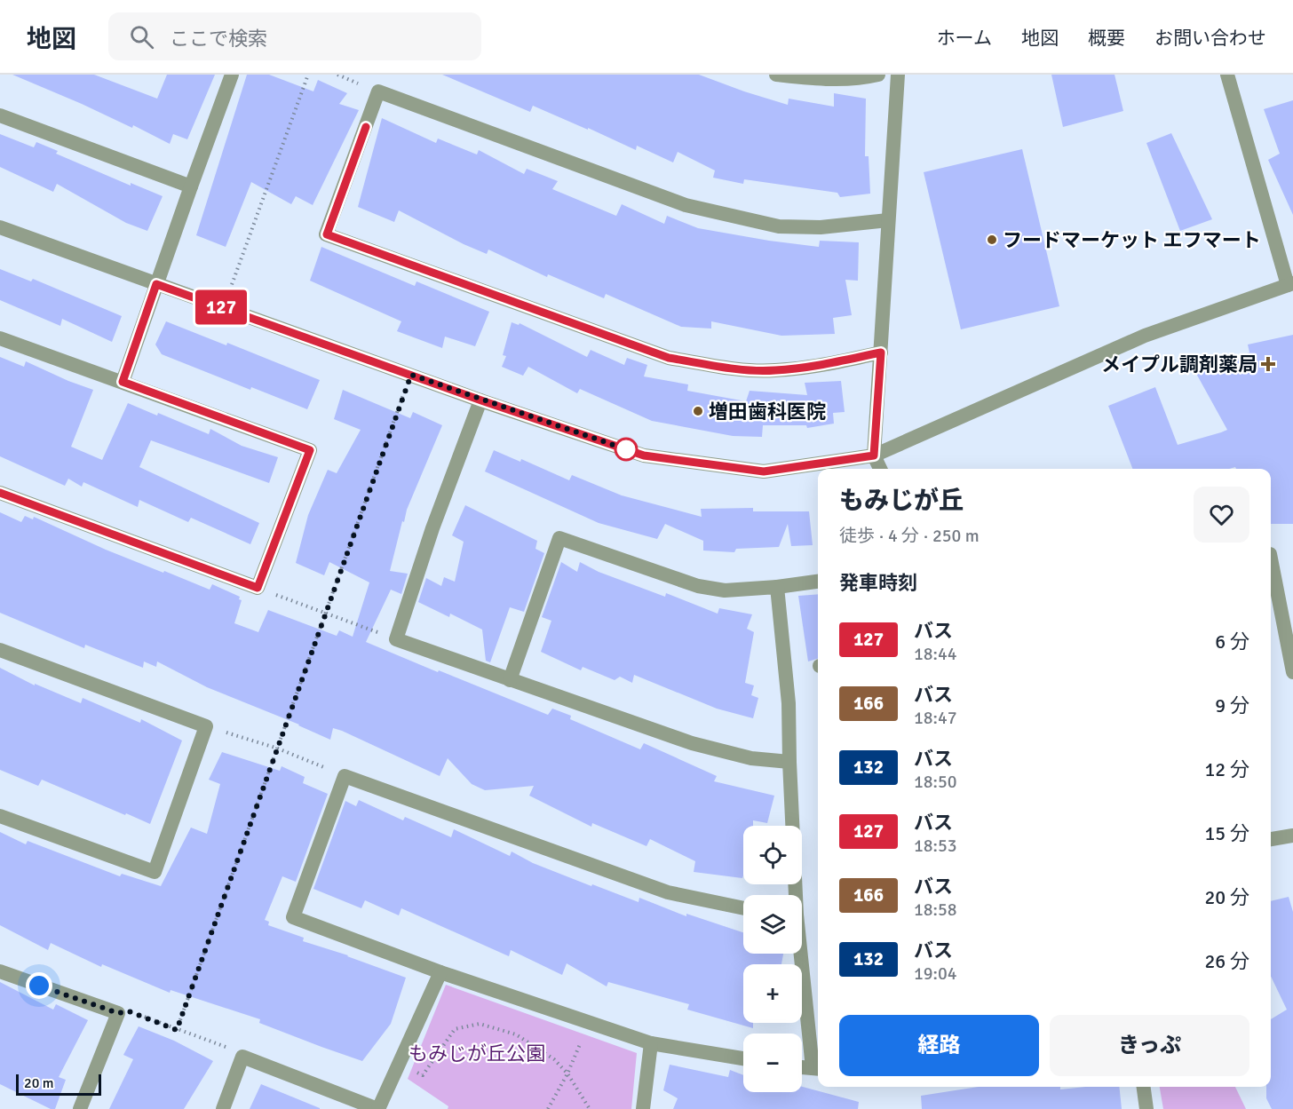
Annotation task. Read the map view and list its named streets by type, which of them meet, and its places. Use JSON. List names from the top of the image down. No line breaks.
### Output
{"parks":["もみじが丘公園"],"places":{"other":["フードマーケット エフマート","増田歯科医院"],"health":["メイプル調剤薬局"]},"lines":["bus line 127"],"scale_bar":"20 m","page":{"header":"地図","search":"ここで検索","nav":["ホーム","地図","概要","お問い合わせ"],"on_map":"127","heading":[["もみじが丘","徒歩 · 4 分 · 250 m"],"発車時刻"],"list":[{"mark":"127","name":"バス","note":"18:44","value":"6 分"},{"mark":"166","name":"バス","note":"18:47","value":"9 分"},{"mark":"132","name":"バス","note":"18:50","value":"12 分"},{"mark":"127","name":"バス","note":"18:53","value":"15 分"},{"mark":"166","name":"バス","note":"18:58","value":"20 分"},{"mark":"132","name":"バス","note":"19:04","value":"26 分"}],"map_buttons":["+","−"],"buttons":["経路","きっぷ"],"scale":"20 m"}}
